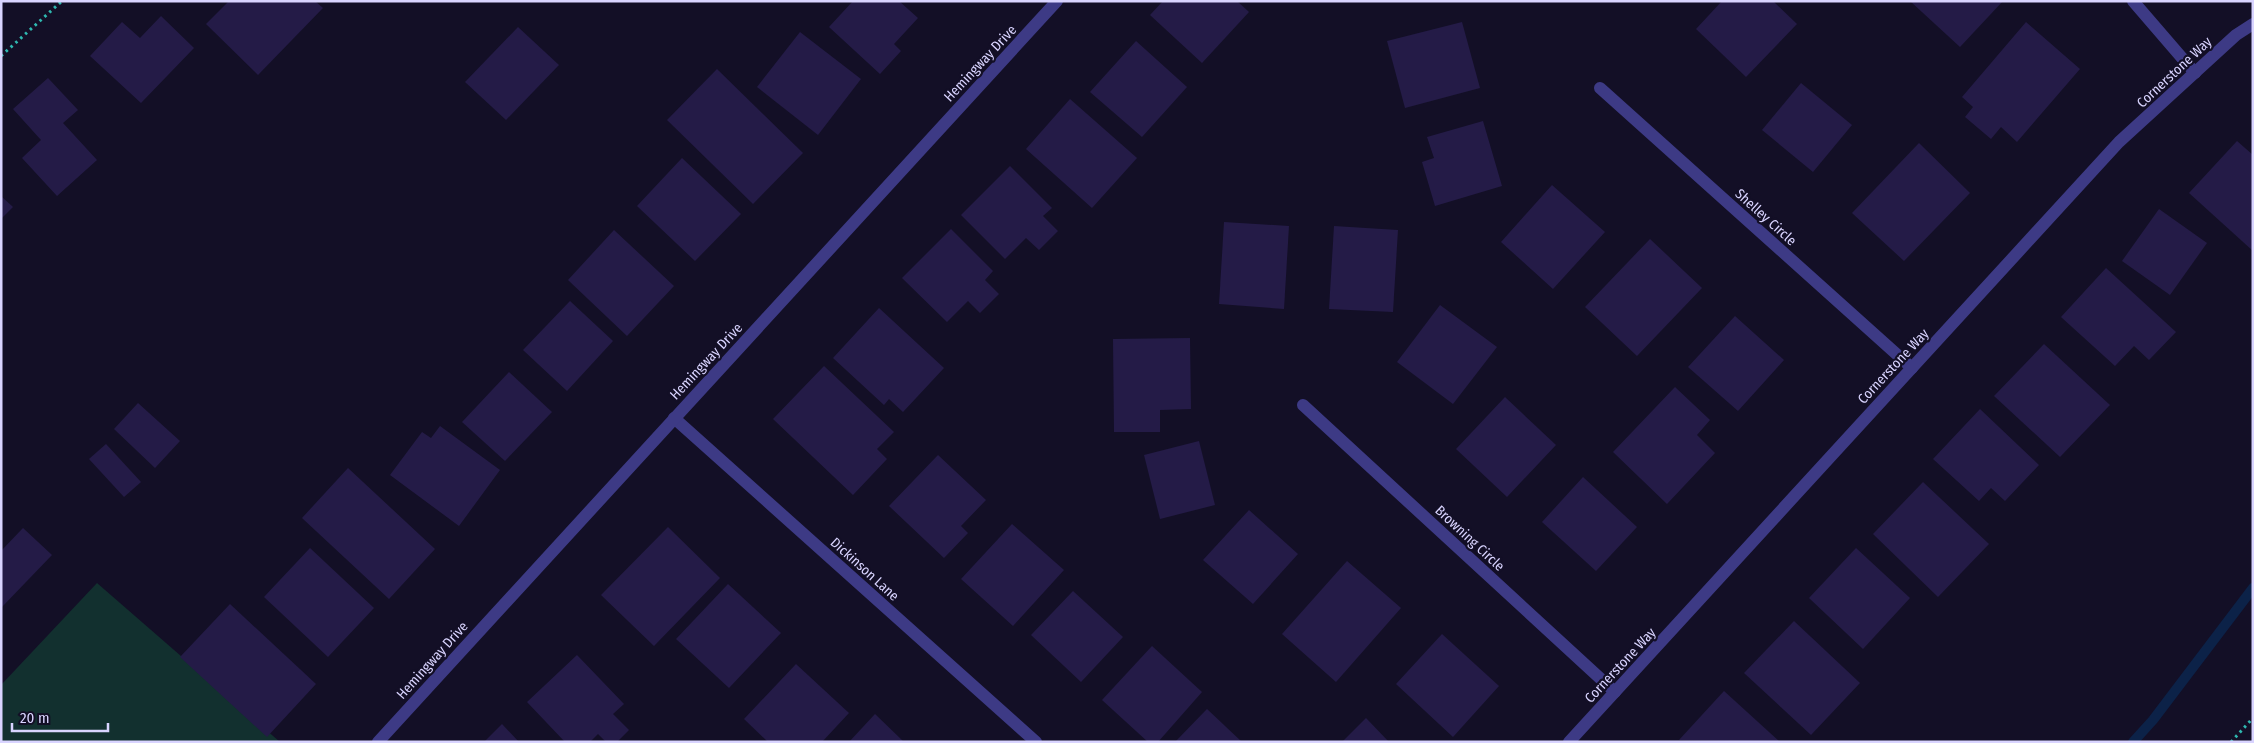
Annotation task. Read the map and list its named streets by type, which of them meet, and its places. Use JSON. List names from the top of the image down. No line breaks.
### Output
{"streets":{"street":["Hemingway Drive","Cornerstone Way","Shelley Circle","Browning Circle","Dickinson Lane"]},"crossings":[["Hemingway Drive","Dickinson Lane"],["Cornerstone Way","Shelley Circle"],["Cornerstone Way","Browning Circle"]],"scale_bar":"20 m"}
